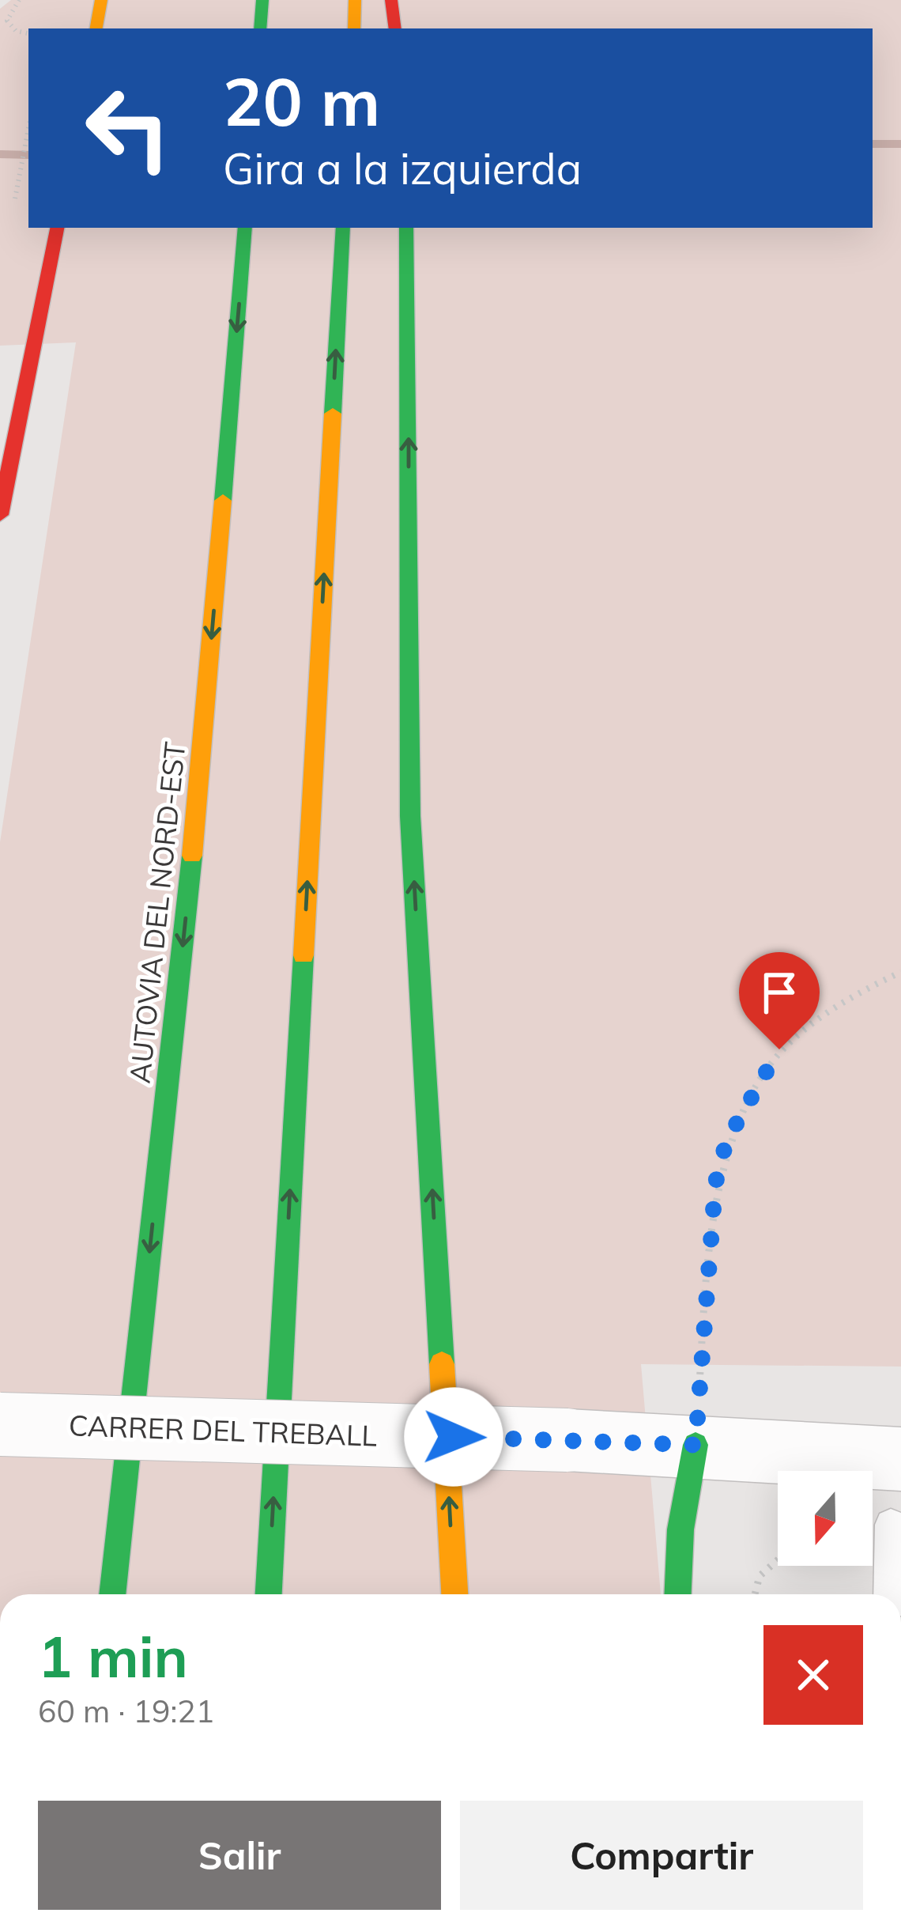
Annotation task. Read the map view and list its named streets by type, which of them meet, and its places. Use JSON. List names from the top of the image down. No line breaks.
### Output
{"streets":{"main road":["AUTOVIA DEL NORD-EST"],"street":["CARRER DEL TREBALL"]},"north":"bottom","page":{"turn":["20 m","Gira a la izquierda"],"heading":["1 min","60 m · 19:21"],"buttons":["Salir","Compartir"]}}
